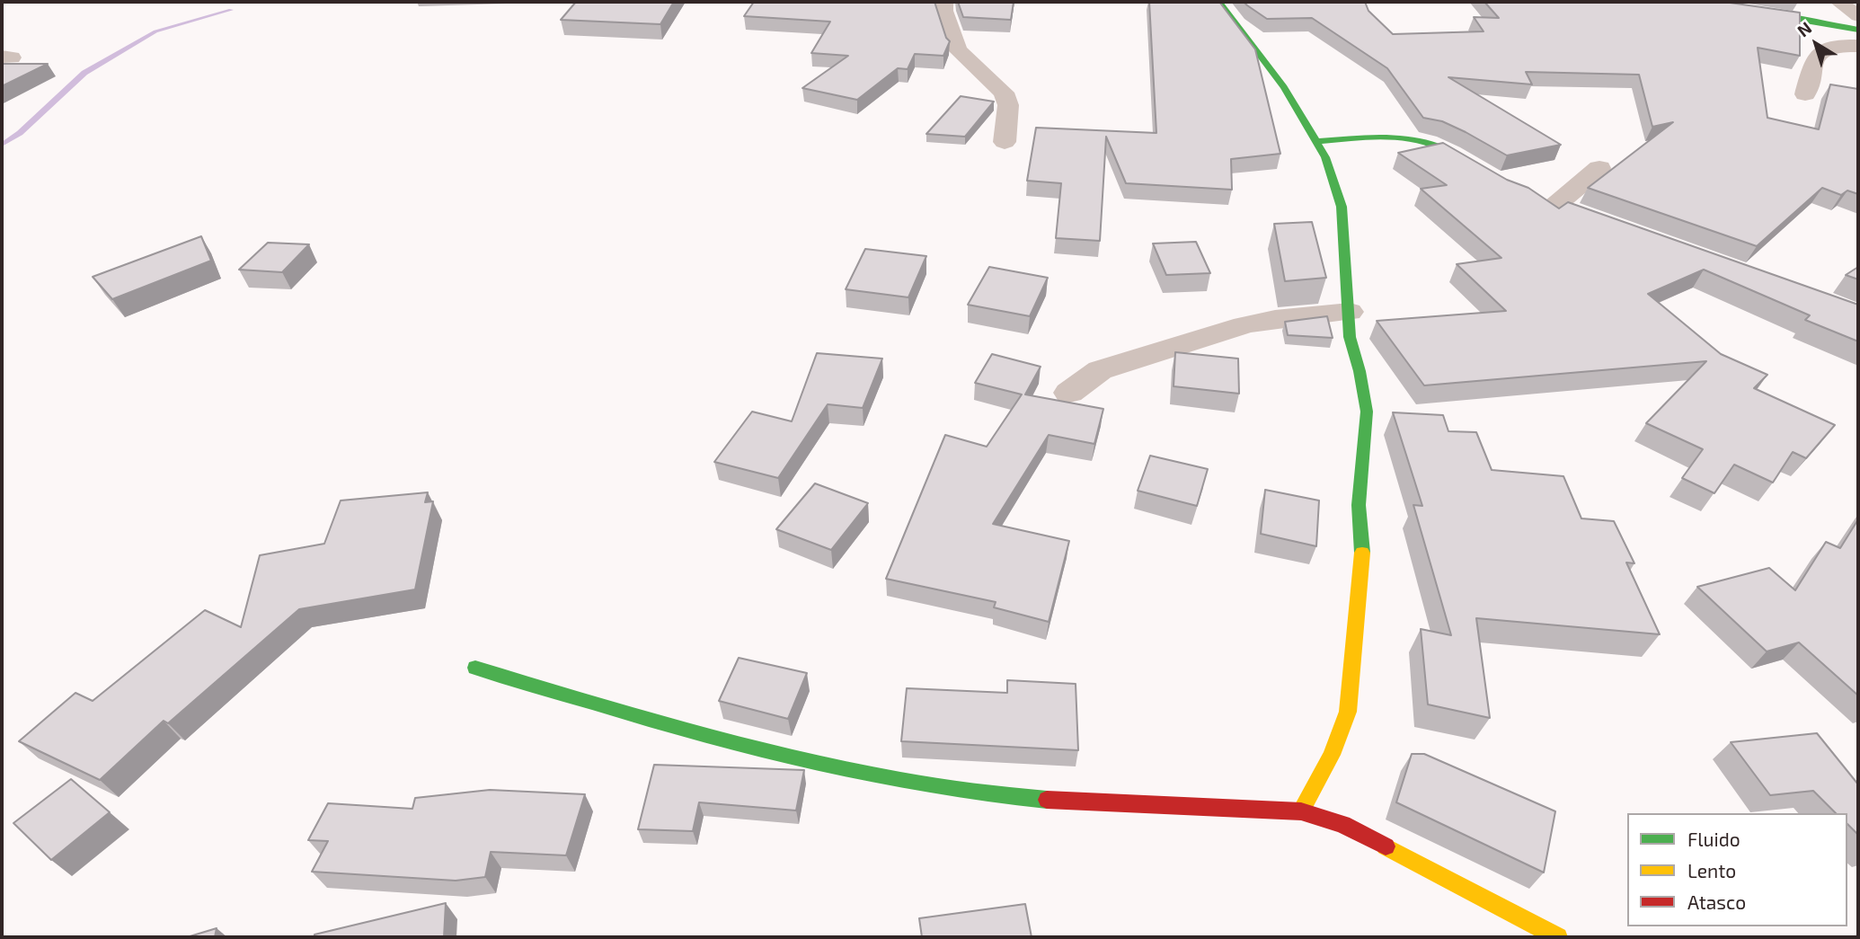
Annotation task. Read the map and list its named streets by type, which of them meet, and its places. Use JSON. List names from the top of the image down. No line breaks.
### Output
{"legend":["Fluido","Lento","Atasco"],"north":"top left"}
